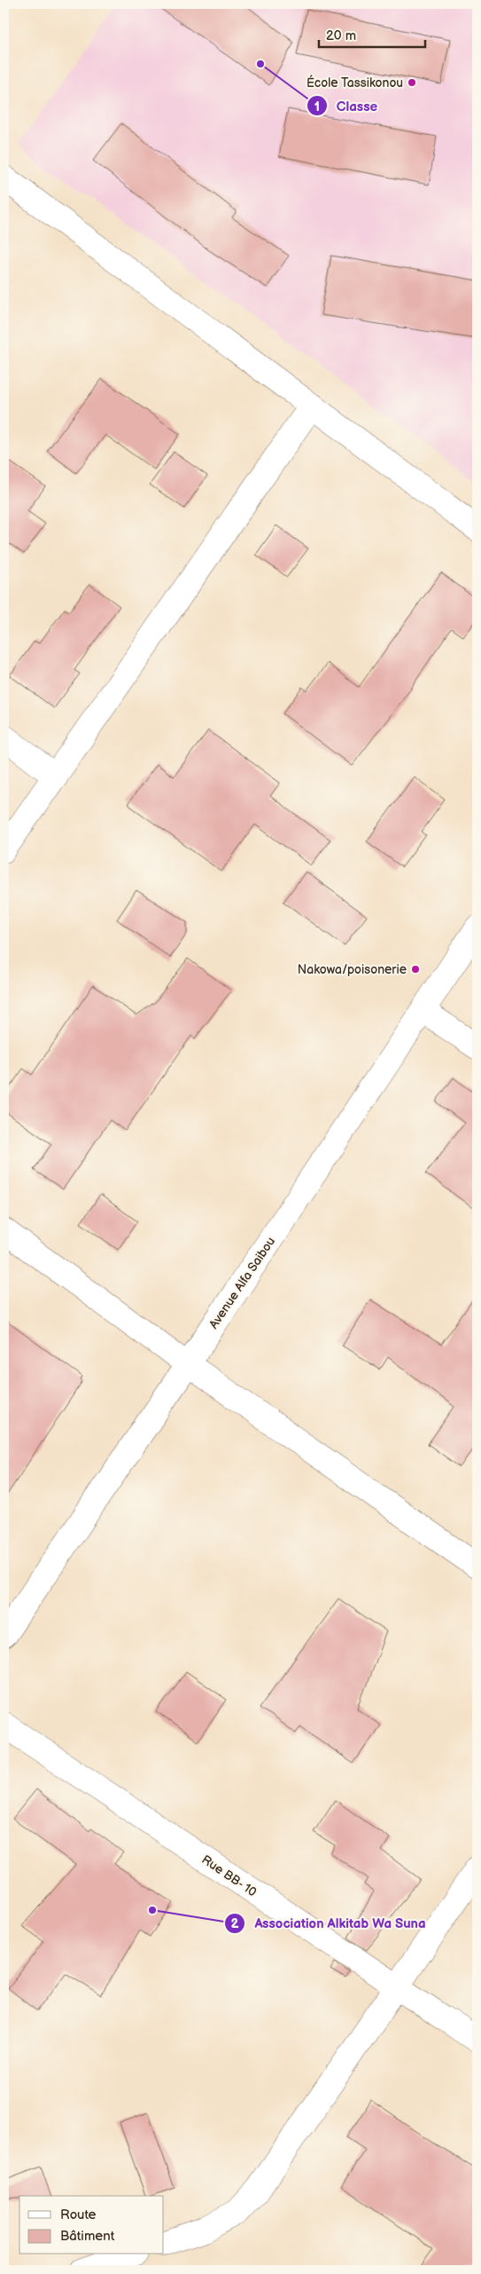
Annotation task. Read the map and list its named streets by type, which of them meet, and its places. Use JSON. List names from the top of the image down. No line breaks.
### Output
{"streets":{"street":["Avenue Alfa Saibou","Rue BB- 10"]},"places":["Classe","École Tassikonou","Nakowa/poisonerie","Association Alkitab Wa Suna"],"legend":["Route","Bâtiment"],"scale_bar":"20 m"}
